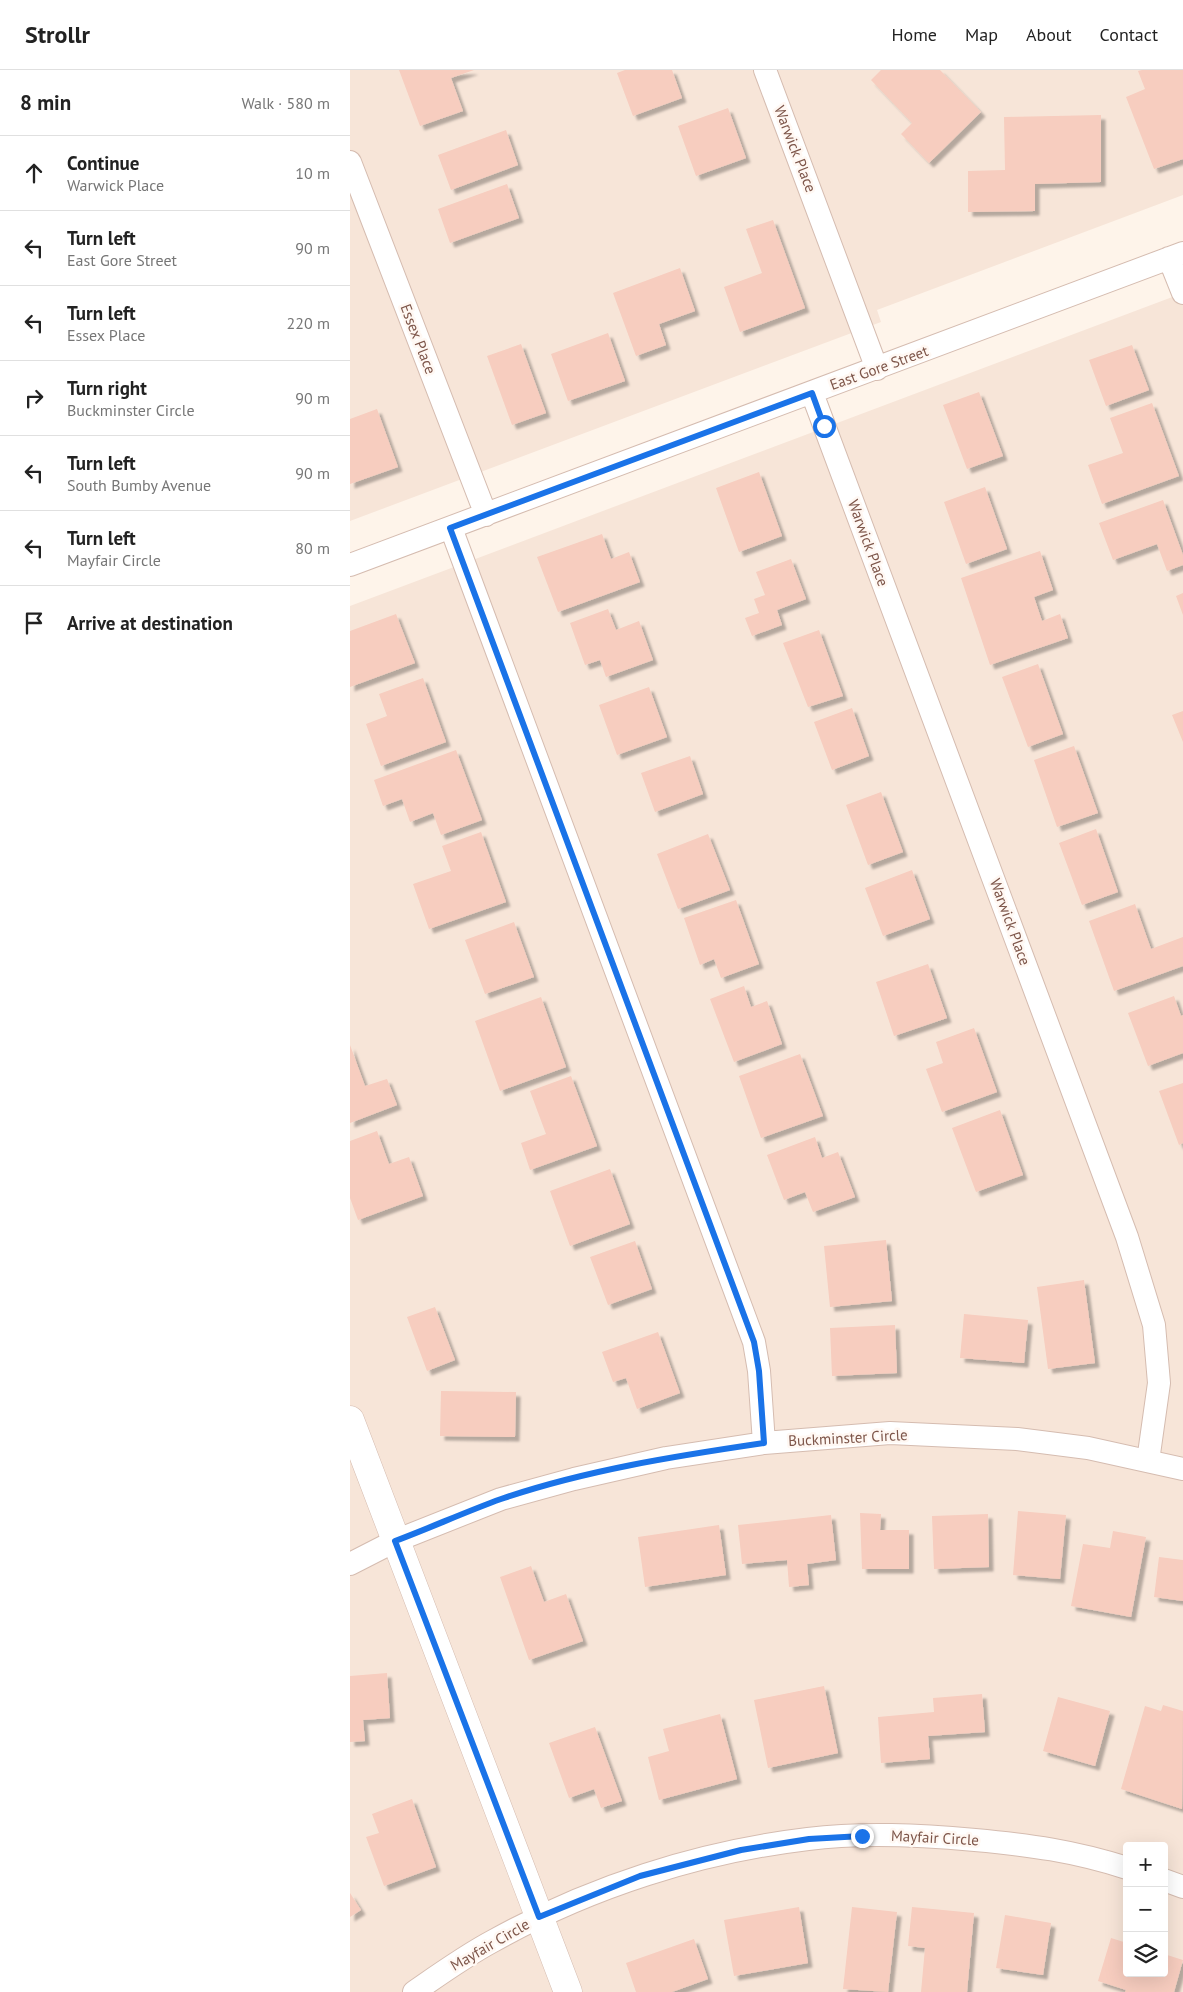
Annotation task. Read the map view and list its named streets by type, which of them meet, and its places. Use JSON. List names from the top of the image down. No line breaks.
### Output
{"streets":{"street":["Warwick Place","Essex Place","East Gore Street","Buckminster Circle","Mayfair Circle"]},"crossings":[["Warwick Place","East Gore Street"],["Warwick Place","Buckminster Circle"],["Essex Place","East Gore Street"]],"page":{"header":"Strollr","nav":["Home","Map","About","Contact"],"heading":["8 min","Walk · 580 m"],"list":[["Continue","Warwick Place","10 m"],["Turn left","East Gore Street","90 m"],["Turn left","Essex Place","220 m"],["Turn right","Buckminster Circle","90 m"],["Turn left","South Bumby Avenue","90 m"],["Turn left","Mayfair Circle","80 m"],"Arrive at destination"],"map_buttons":["+","−"]}}
